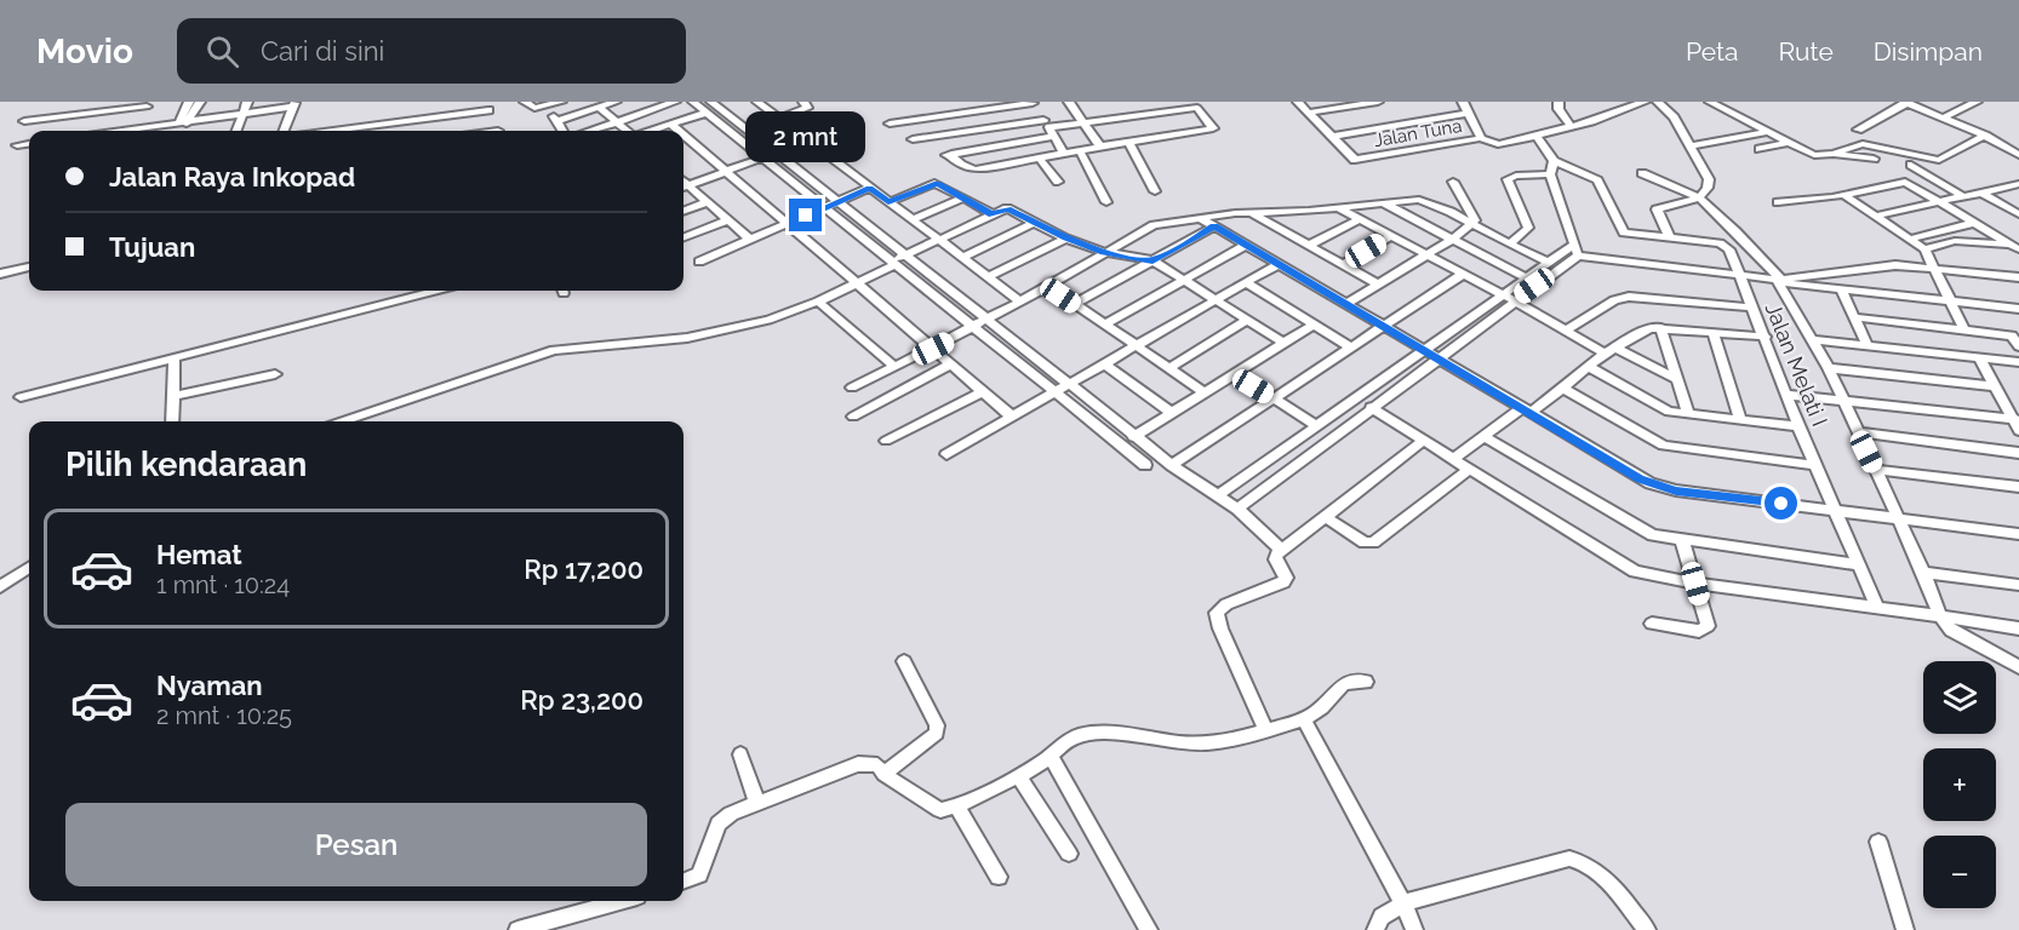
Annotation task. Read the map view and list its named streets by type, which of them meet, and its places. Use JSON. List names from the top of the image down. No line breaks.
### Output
{"streets":{"street":["Jalan Tuna","Jalan Melati I"]},"page":{"header":"Movio","search":"Cari di sini","nav":["Peta","Rute","Disimpan"],"bubble":"2 mnt","banner":["Jalan Raya Inkopad","Tujuan"],"heading":"Pilih kendaraan","list":[{"name":"Hemat","note":"1 mnt · 10:24","value":"Rp 17,200"},{"name":"Nyaman","note":"2 mnt · 10:25","value":"Rp 23,200"}],"map_buttons":["+","−"],"buttons":"Pesan"}}
